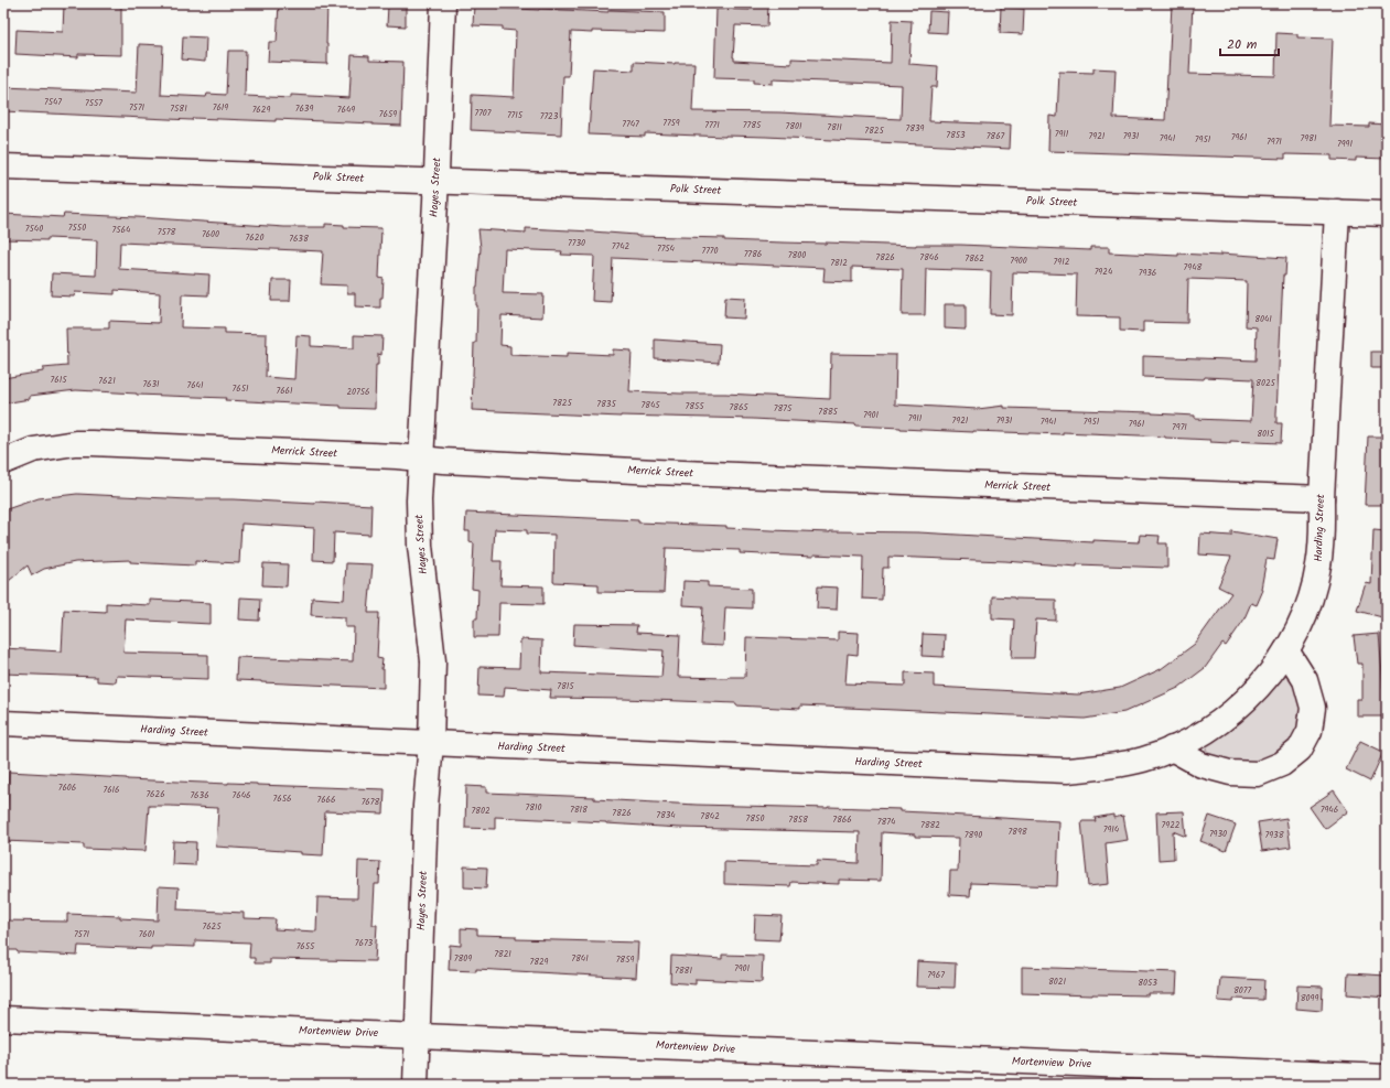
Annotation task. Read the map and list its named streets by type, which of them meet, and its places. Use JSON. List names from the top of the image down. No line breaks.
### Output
{"streets":{"street":["Polk Street","Hayes Street","Merrick Street","Harding Street","Mortenview Drive"]},"crossings":[["Polk Street","Hayes Street"],["Polk Street","Harding Street"],["Hayes Street","Merrick Street"],["Hayes Street","Harding Street"],["Hayes Street","Mortenview Drive"],["Merrick Street","Harding Street"]],"house_numbers":["7547","7557","7571","7619","7581","7639","7629","7649","7707","7659","7715","7723","7759","7747","7771","7785","7801","7811","7839","7825","7911","7853","7867","7921","7931","7961","7941","7981","7951","7971","7991","7550","7540","7564","7578","7600","7620","7638","7730","7742","7754","7770","7786","7800","7826","7846","7862","7900","7912","7812","7948","7924","7936","8041","7615","7621","8025","7631","7641","7651","7661","20756","7825","7835","7845","7855","7865","7875","7885","7901","7911","7921","7931","7941","7951","7961","7971","8015","7815","7606","7616","7626","7636","7646","7656","7666","7678","7810","7818","7946","7802","7826","7834","7842","7850","7858","7866","7874","7882","7922","7914","7898","7930","7890","7938","7625","7571","7601","7673","7655","7821","7809","7841","7859","7829","7901","7881","7967","8021","8053","8077","8099"],"scale_bar":"20 m"}
